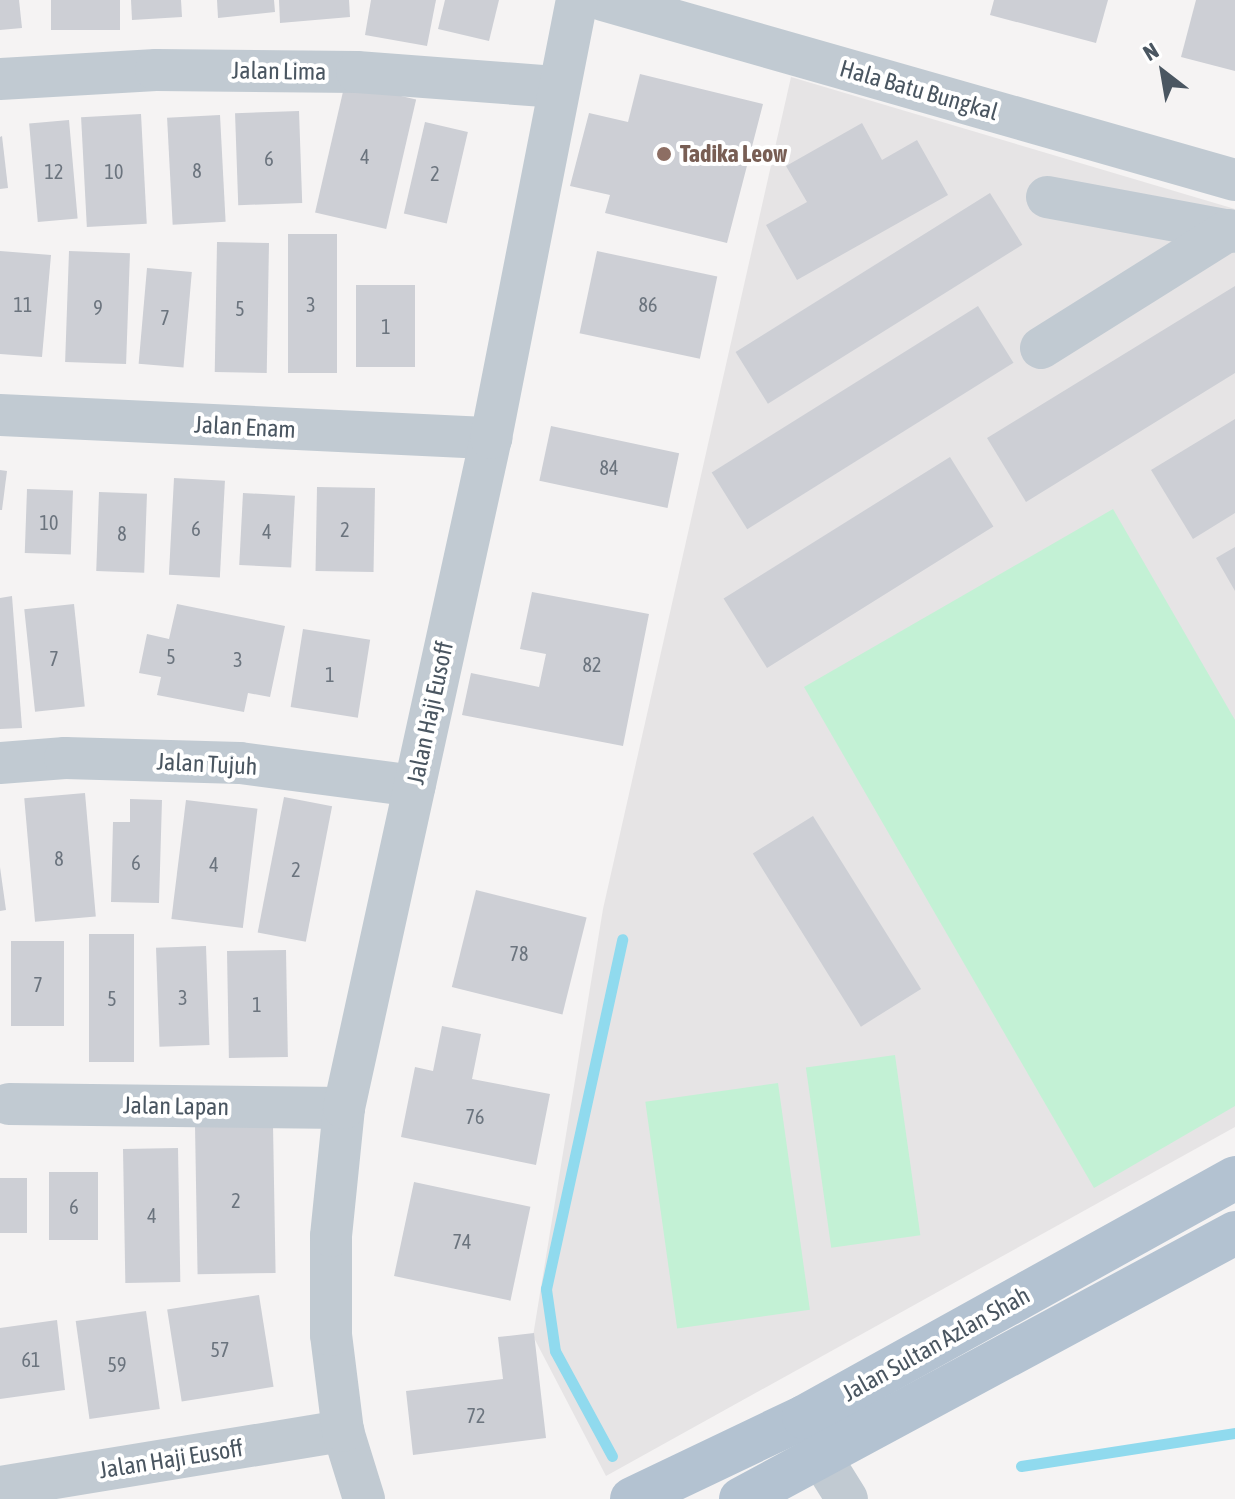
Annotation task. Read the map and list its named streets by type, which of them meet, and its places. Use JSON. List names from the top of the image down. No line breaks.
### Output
{"streets":{"main road":["Jalan Sultan Azlan Shah"],"street":["Jalan Lima","Hala Batu Bungkal","Jalan Enam","Jalan Haji Eusoff","Jalan Tujuh","Jalan Lapan"]},"crossings":[["Jalan Lima","Jalan Haji Eusoff"],["Jalan Enam","Jalan Haji Eusoff"],["Jalan Haji Eusoff","Jalan Tujuh"],["Jalan Haji Eusoff","Jalan Lapan"]],"places":["Tadika Leow"],"house_numbers":["4","6","8","12","10","2","11","3","86","9","5","7","1","84","10","6","2","4","8","5","7","3","82","1","8","6","4","2","78","7","3","5","1","76","2","6","4","74","57","61","59","72"],"north":"top left"}
